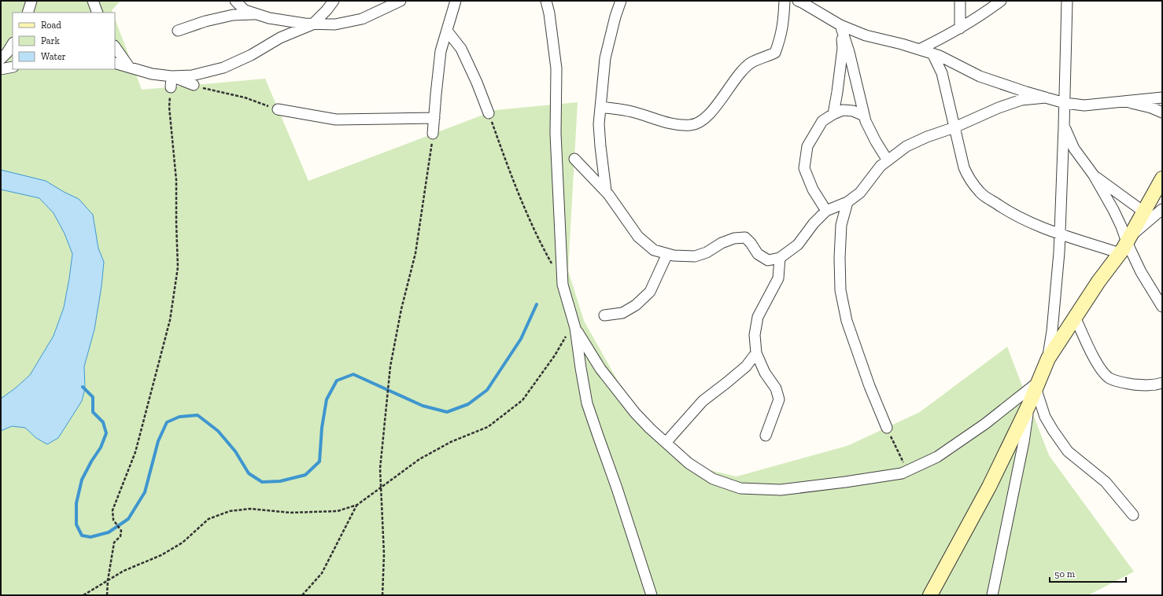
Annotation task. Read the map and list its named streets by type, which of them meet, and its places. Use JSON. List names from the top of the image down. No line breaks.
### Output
{"legend":["Road","Park","Water"],"scale_bar":"50 m"}
